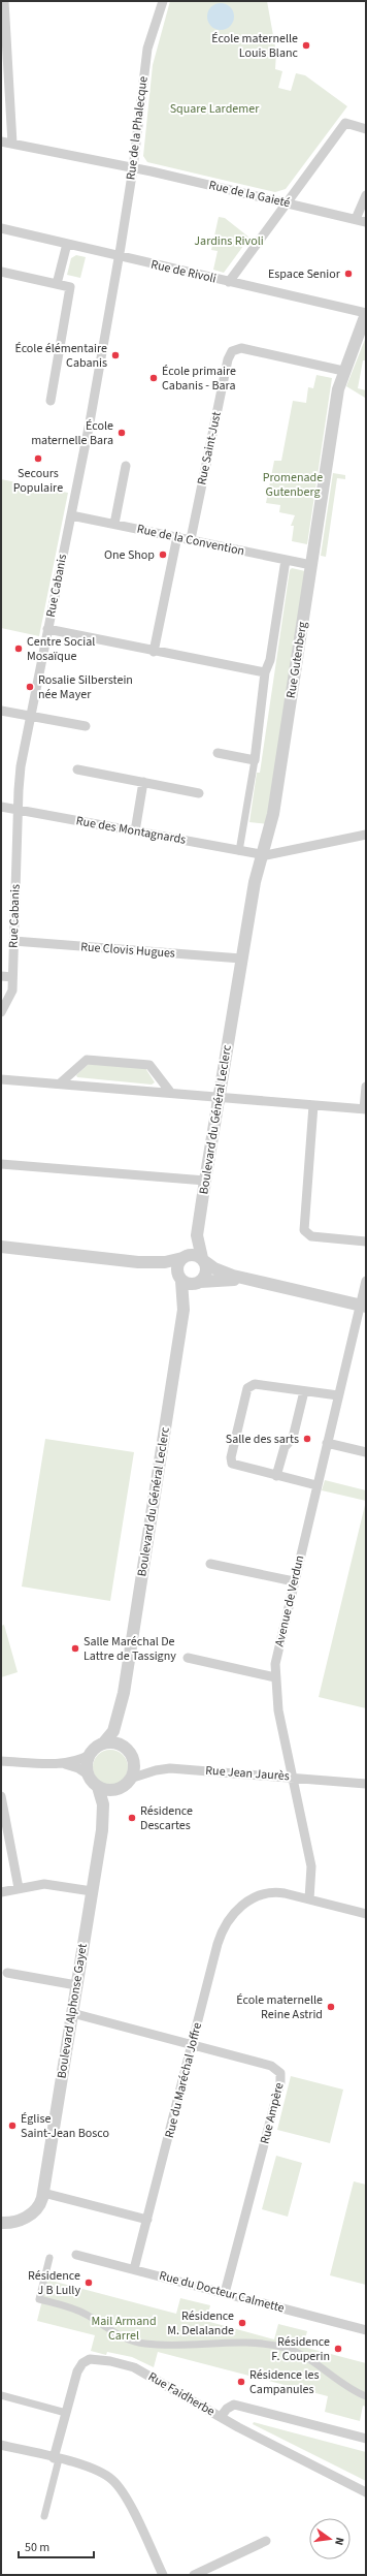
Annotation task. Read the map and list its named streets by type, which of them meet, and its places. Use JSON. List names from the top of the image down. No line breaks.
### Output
{"streets":{"street":["Rue de la Phalecque","Rue de la Gaieté","Rue de Rivoli","Rue Saint-Just","Rue de la Convention","Rue Cabanis","Rue Gutenberg","Rue des Montagnards","Rue Clovis Hugues","Boulevard du Général Leclerc","Avenue de Verdun","Rue Jean Jaurès","Boulevard Alphonse Gayet","Rue du Maréchal Joffre","Rue Ampère","Rue du Docteur Calmette","Rue Faidherbe"]},"crossings":[["Rue de la Phalecque","Rue de la Gaieté"],["Rue de la Phalecque","Rue de Rivoli"],["Rue de la Phalecque","Rue Cabanis"],["Rue de Rivoli","Rue Cabanis"],["Rue de Rivoli","Rue Gutenberg"],["Rue Saint-Just","Rue de la Convention"],["Rue Saint-Just","Rue Gutenberg"],["Rue de la Convention","Rue Cabanis"],["Rue de la Convention","Rue Gutenberg"],["Rue Cabanis","Rue des Montagnards"],["Rue Cabanis","Rue Clovis Hugues"],["Rue Gutenberg","Rue des Montagnards"],["Rue Gutenberg","Rue Clovis Hugues"],["Rue Gutenberg","Boulevard du Général Leclerc"],["Boulevard du Général Leclerc","Rue Jean Jaurès"],["Boulevard du Général Leclerc","Boulevard Alphonse Gayet"],["Avenue de Verdun","Rue Jean Jaurès"],["Avenue de Verdun","Rue du Maréchal Joffre"],["Rue Jean Jaurès","Boulevard Alphonse Gayet"],["Boulevard Alphonse Gayet","Rue Ampère"],["Rue du Maréchal Joffre","Rue Ampère"],["Rue du Maréchal Joffre","Rue du Docteur Calmette"],["Rue Ampère","Rue du Docteur Calmette"]],"parks":["Square Lardemer","Jardins Rivoli","Promenade Gutenberg","Mail Armand Carrel"],"places":["École maternelle Louis Blanc","Espace Senior","École élémentaire Cabanis","École primaire Cabanis - Bara","École maternelle Bara","Secours Populaire","One Shop","Centre Social Mosaïque","Rosalie Silberstein née Mayer","Salle des sarts","Salle Maréchal De Lattre de Tassigny","Résidence Descartes","École maternelle Reine Astrid","Église Saint-Jean Bosco","Résidence J B Lully","Résidence M. Delalande","Résidence F. Couperin","Résidence les Campanules"],"scale_bar":"50 m","north":"right"}
